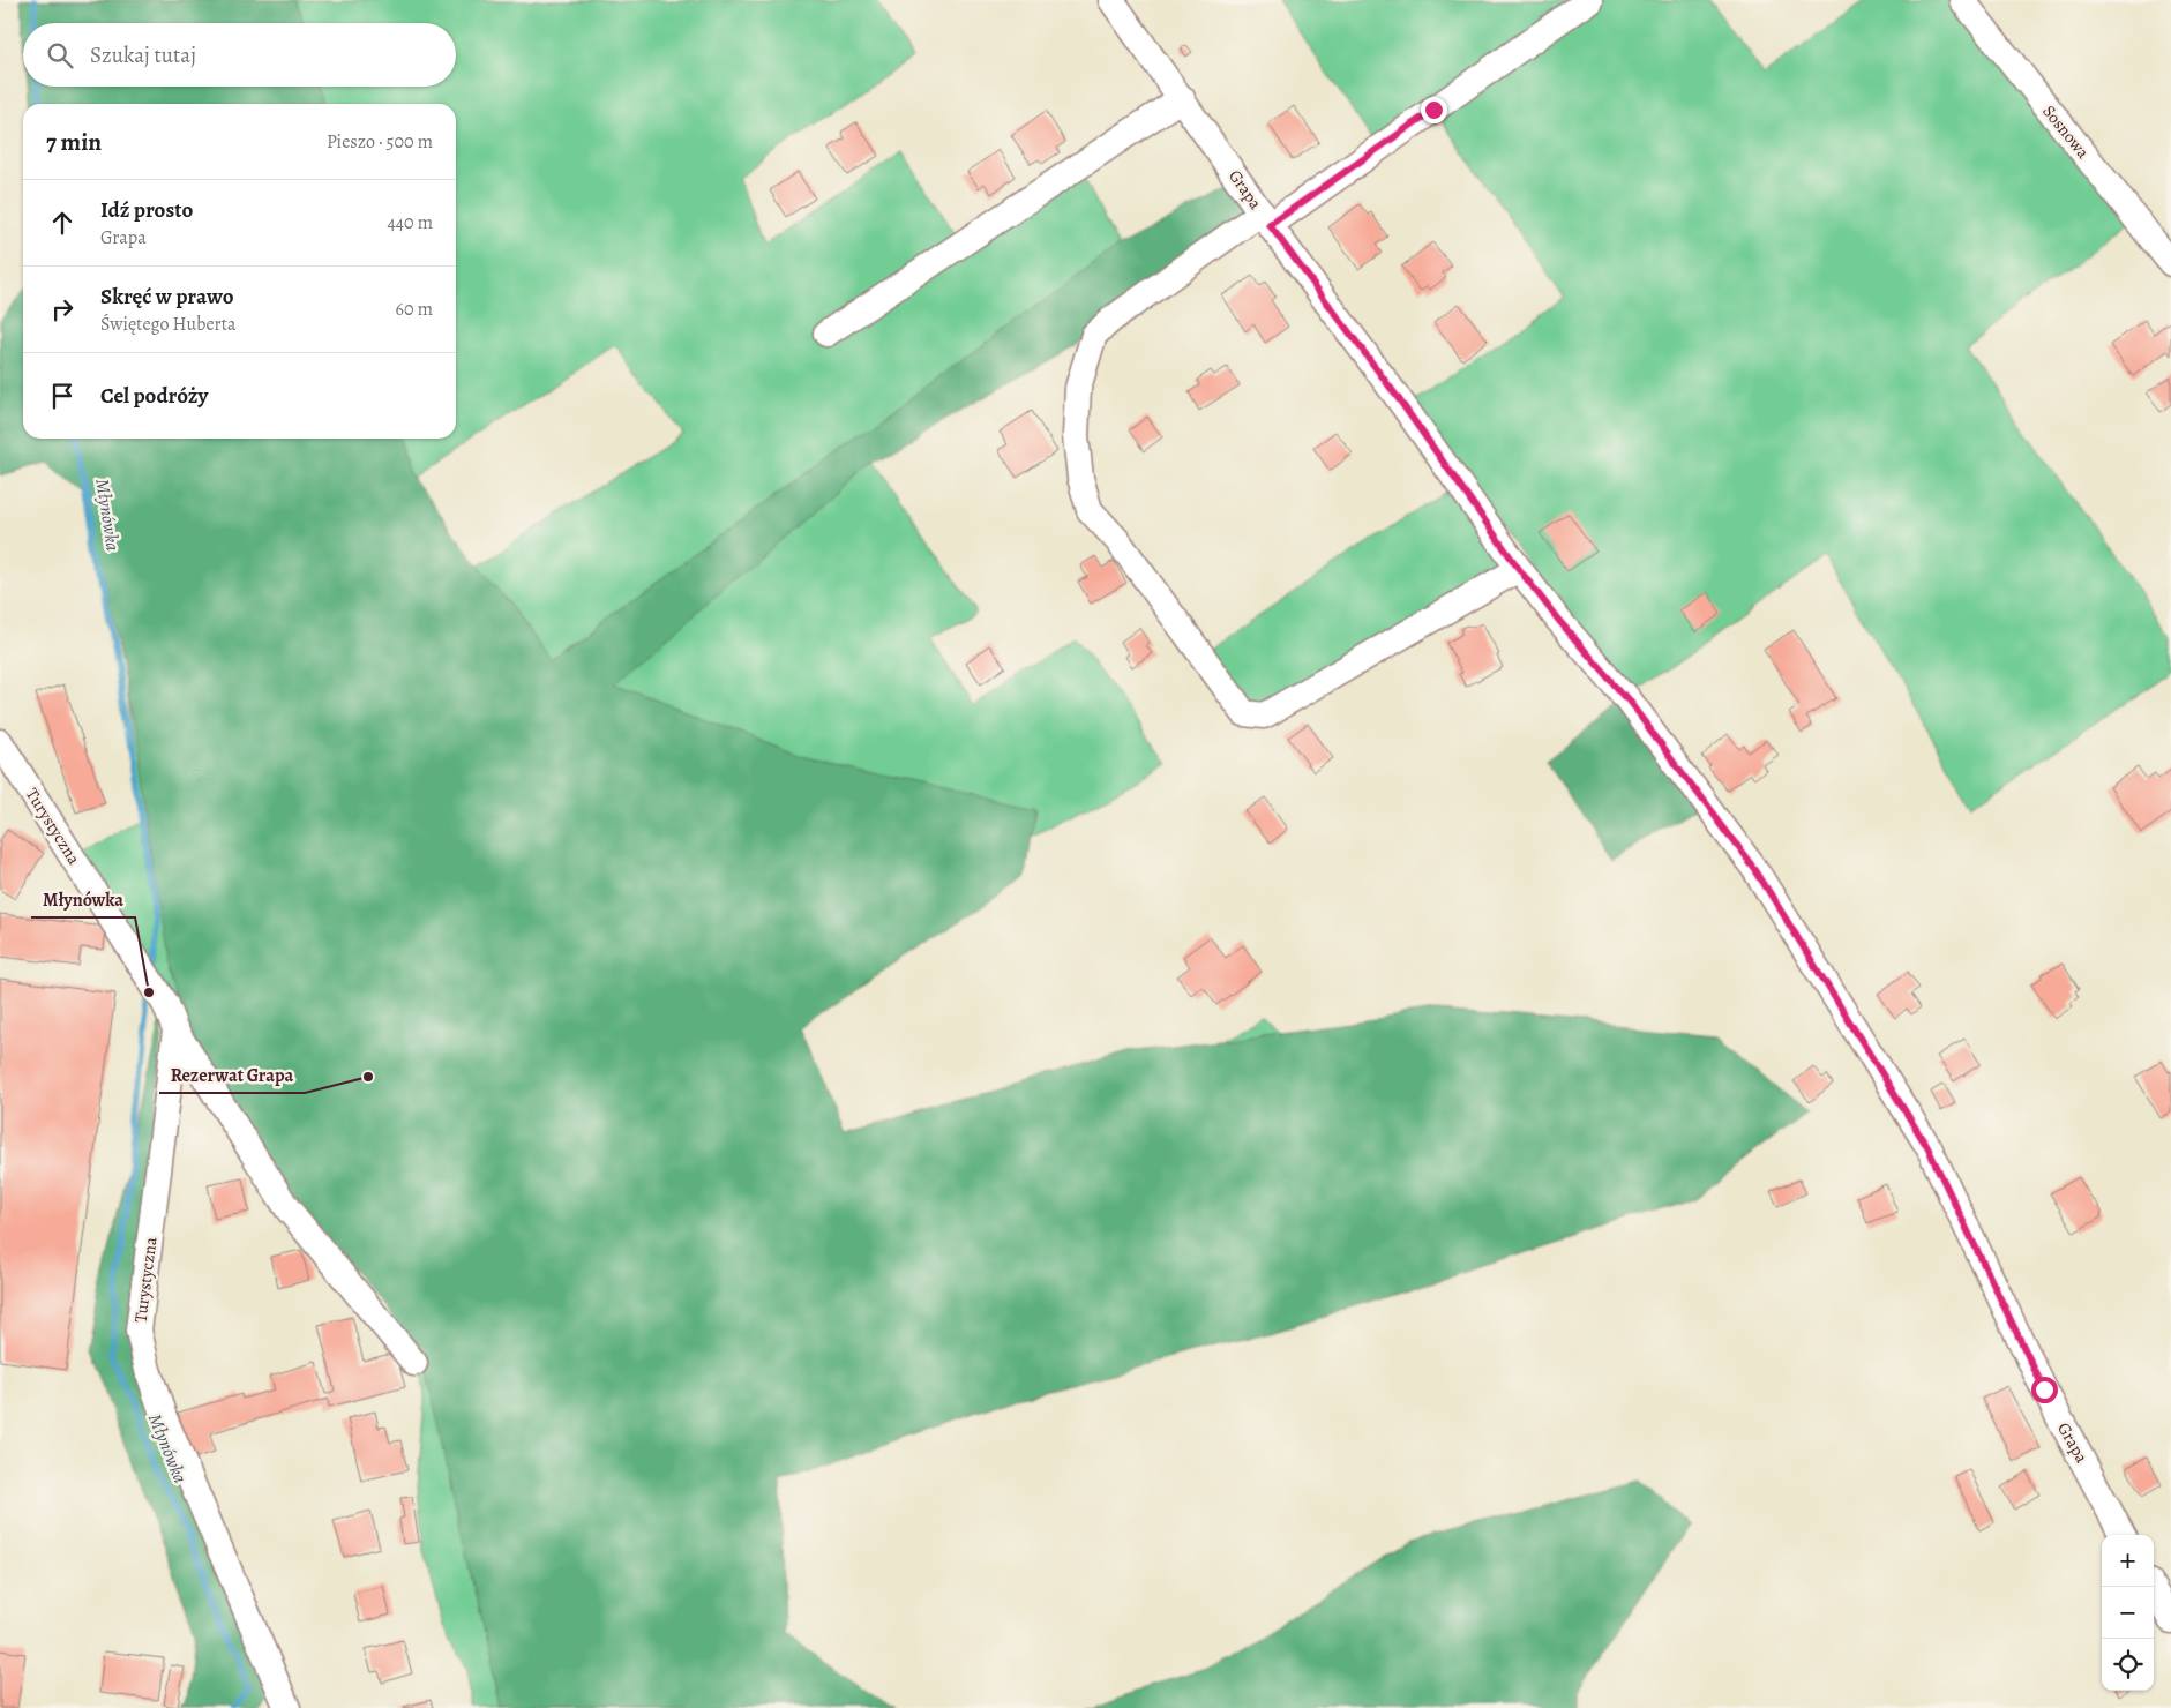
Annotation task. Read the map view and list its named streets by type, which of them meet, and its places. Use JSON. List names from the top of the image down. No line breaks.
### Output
{"streets":{"street":["Sosnowa","Grapa","Turystyczna"]},"water":["Młynówka"],"places":["Młynówka","Rezerwat Grapa"],"page":{"search":"Szukaj tutaj","heading":["7 min","Pieszo · 500 m"],"list":[["Idź prosto","Grapa","440 m"],["Skręć w prawo","Świętego Huberta","60 m"],"Cel podróży"],"map_buttons":["+","−"]}}
